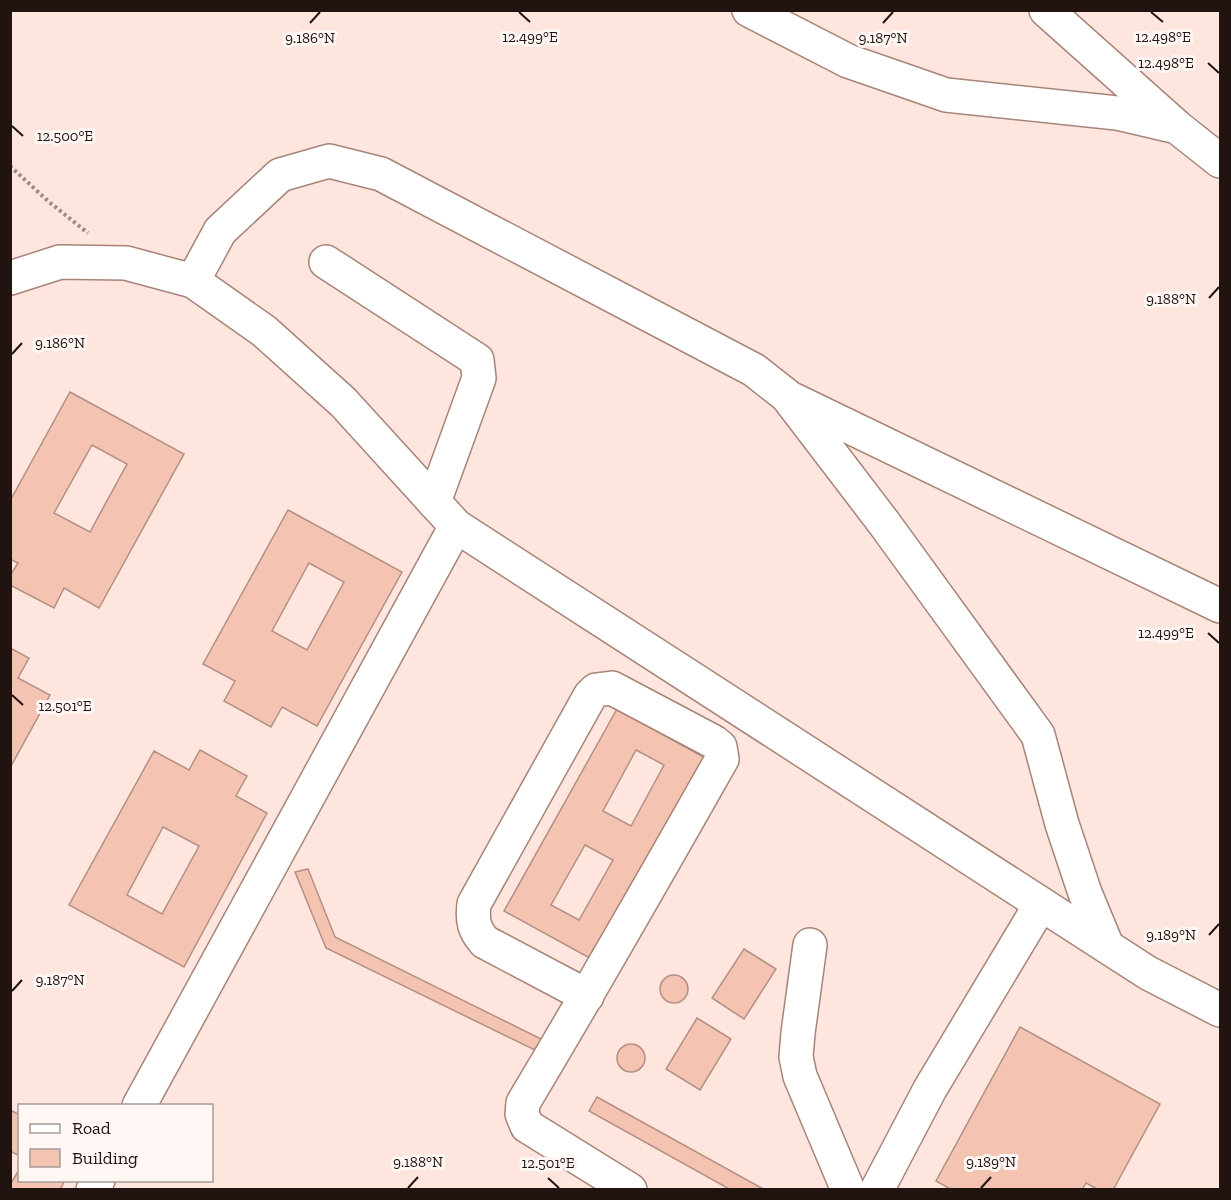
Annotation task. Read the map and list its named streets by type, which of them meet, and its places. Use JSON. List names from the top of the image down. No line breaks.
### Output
{"legend":["Road","Building"],"coordinates":["12.499°E","12.498°E","9.186°N","9.187°N","12.500°E","9.188°N","12.501°E","9.189°N"]}
